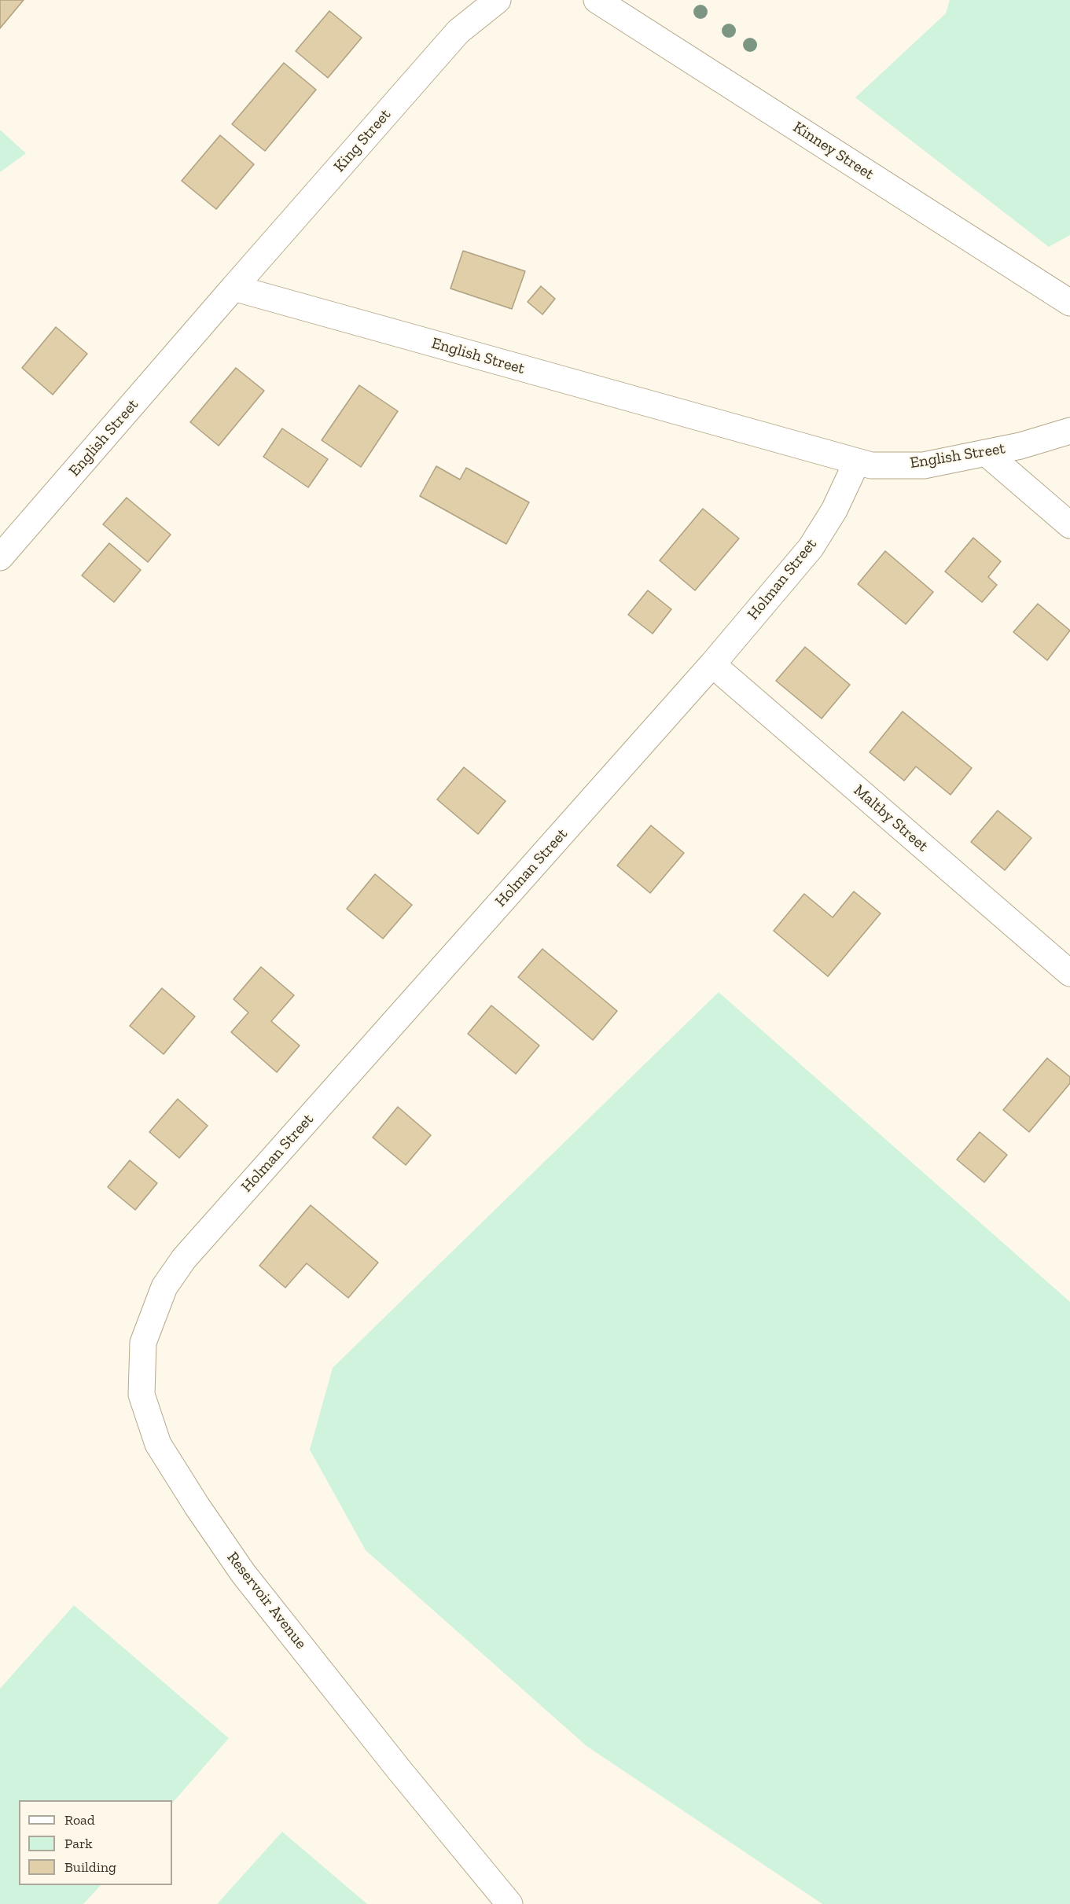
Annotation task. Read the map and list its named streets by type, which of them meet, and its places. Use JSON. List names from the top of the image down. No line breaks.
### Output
{"streets":{"street":["King Street","Kinney Street","English Street","Holman Street","Maltby Street","Reservoir Avenue"]},"crossings":[["King Street","English Street"],["English Street","Holman Street"],["Holman Street","Maltby Street"],["Holman Street","Reservoir Avenue"]],"legend":["Road","Park","Building"]}
